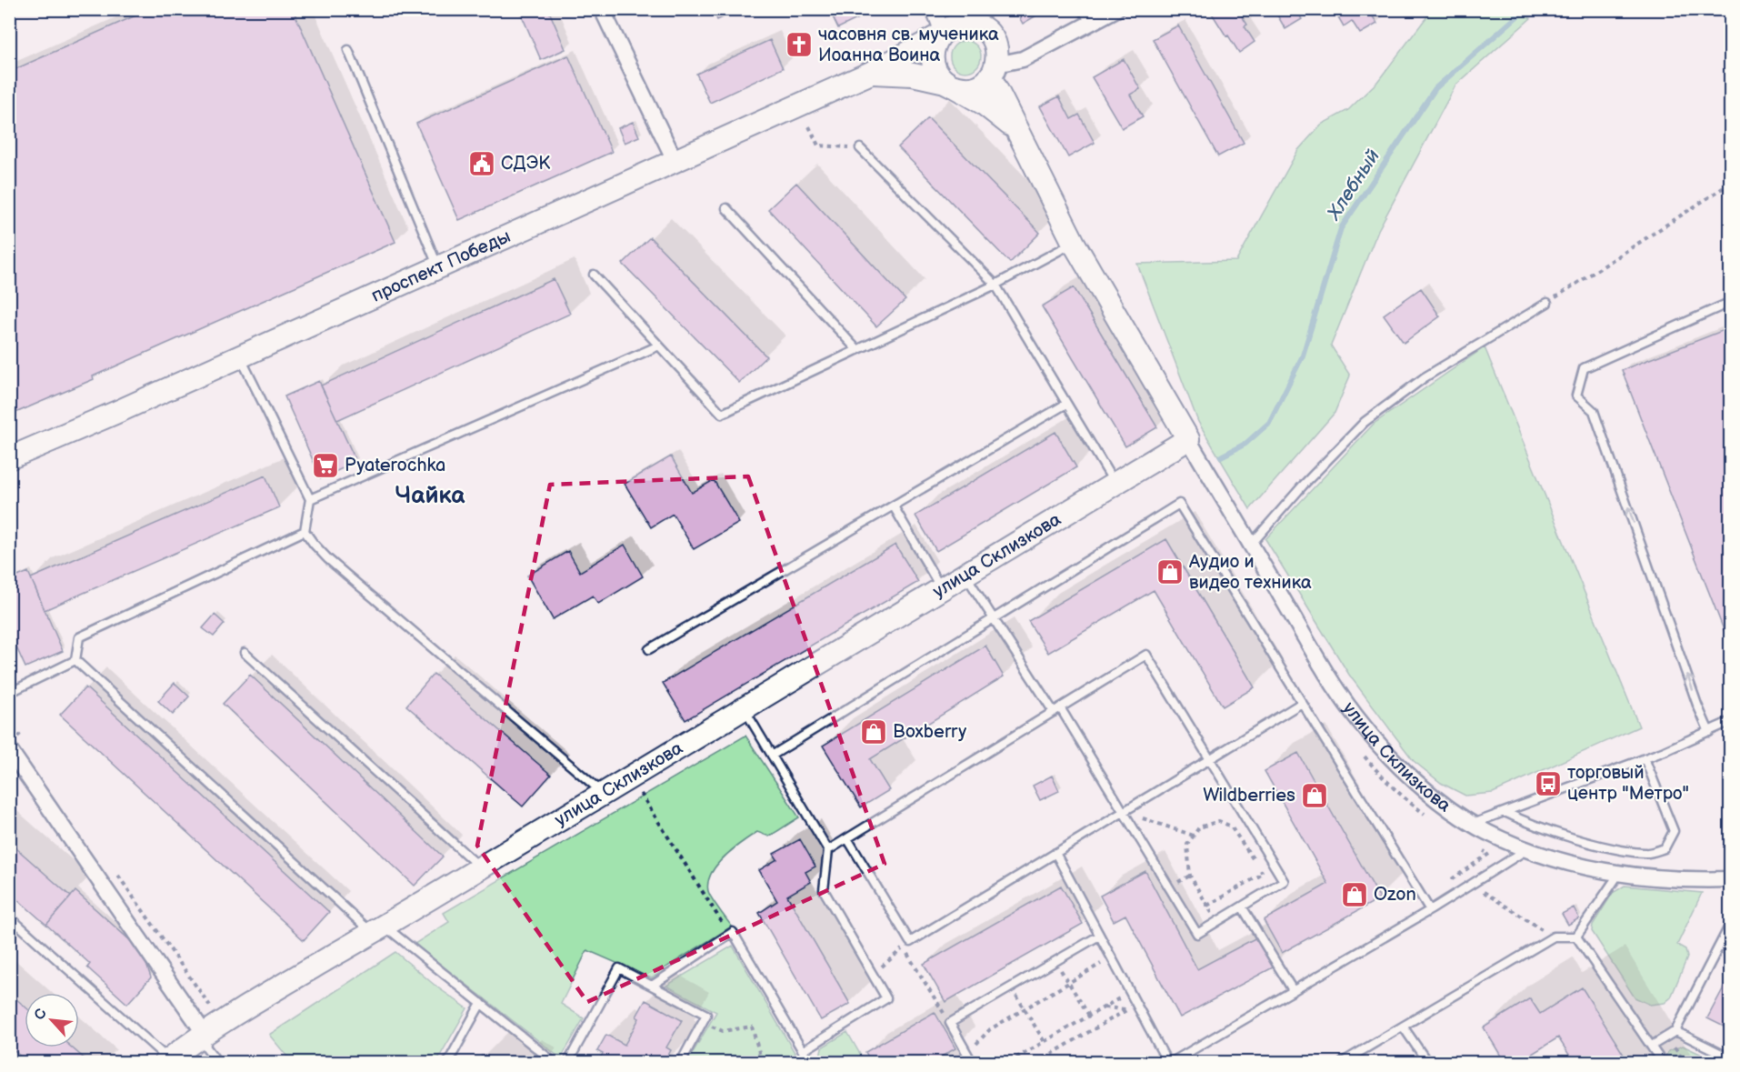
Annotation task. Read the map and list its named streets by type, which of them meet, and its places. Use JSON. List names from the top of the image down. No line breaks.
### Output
{"streets":{"street":["проспект Победы","улица Склизкова"]},"districts":["Чайка"],"water":["Хлебный"],"places":{"church":["часовня св. мученика Иоанна Воина"],"public building":["СДЭК"],"supermarket":["Pyaterochka"],"shop":["Аудио и видео техника","Boxberry","Wildberries","Ozon"],"bus stop":["торговый центр \"Метро\""]},"north":"top left"}
